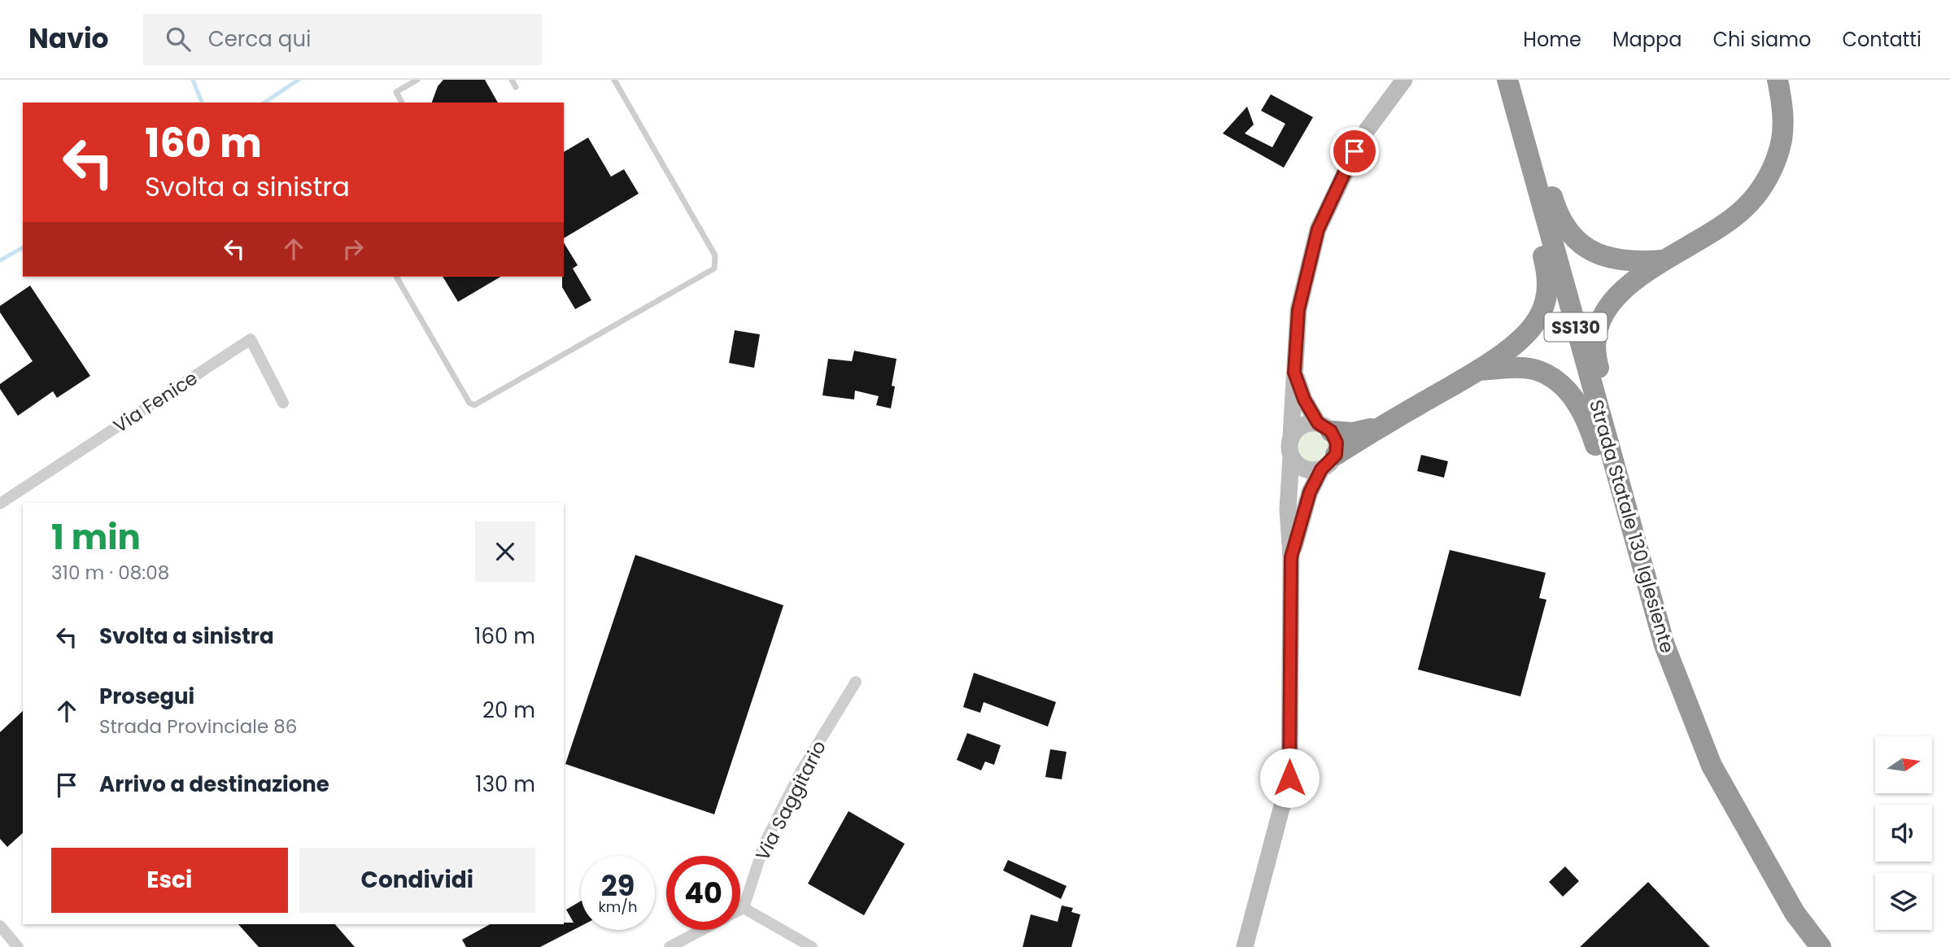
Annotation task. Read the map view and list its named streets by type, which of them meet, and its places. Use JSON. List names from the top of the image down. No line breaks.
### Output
{"streets":{"highway":["SS130","Strada Statale 130 Iglesiente"],"street":["Via Fenice","Via Saggitario"]},"north":"right","page":{"header":"Navio","search":"Cerca qui","nav":["Home","Mappa","Chi siamo","Contatti"],"turn":["160 m","Svolta a sinistra"],"heading":["1 min","310 m · 08:08"],"list":[{"name":"Svolta a sinistra","value":"160 m"},{"name":"Prosegui","note":"Strada Provinciale 86","value":"20 m"},{"name":"Arrivo a destinazione","value":"130 m"}],"buttons":["Esci","Condividi"],"speed":"29 km/h","limit":"40"}}
